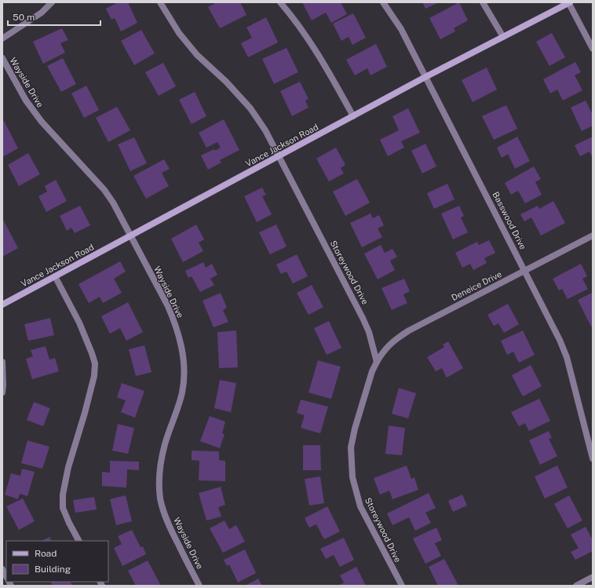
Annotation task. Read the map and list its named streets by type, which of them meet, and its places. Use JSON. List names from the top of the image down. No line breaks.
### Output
{"streets":{"main road":["Vance Jackson Road"],"street":["Wayside Drive","Basswood Drive","Storeywood Drive","Deneice Drive"]},"crossings":[["Wayside Drive","Vance Jackson Road"],["Vance Jackson Road","Basswood Drive"],["Vance Jackson Road","Storeywood Drive"],["Basswood Drive","Deneice Drive"],["Storeywood Drive","Deneice Drive"]],"legend":["Road","Building"],"scale_bar":"50 m"}
